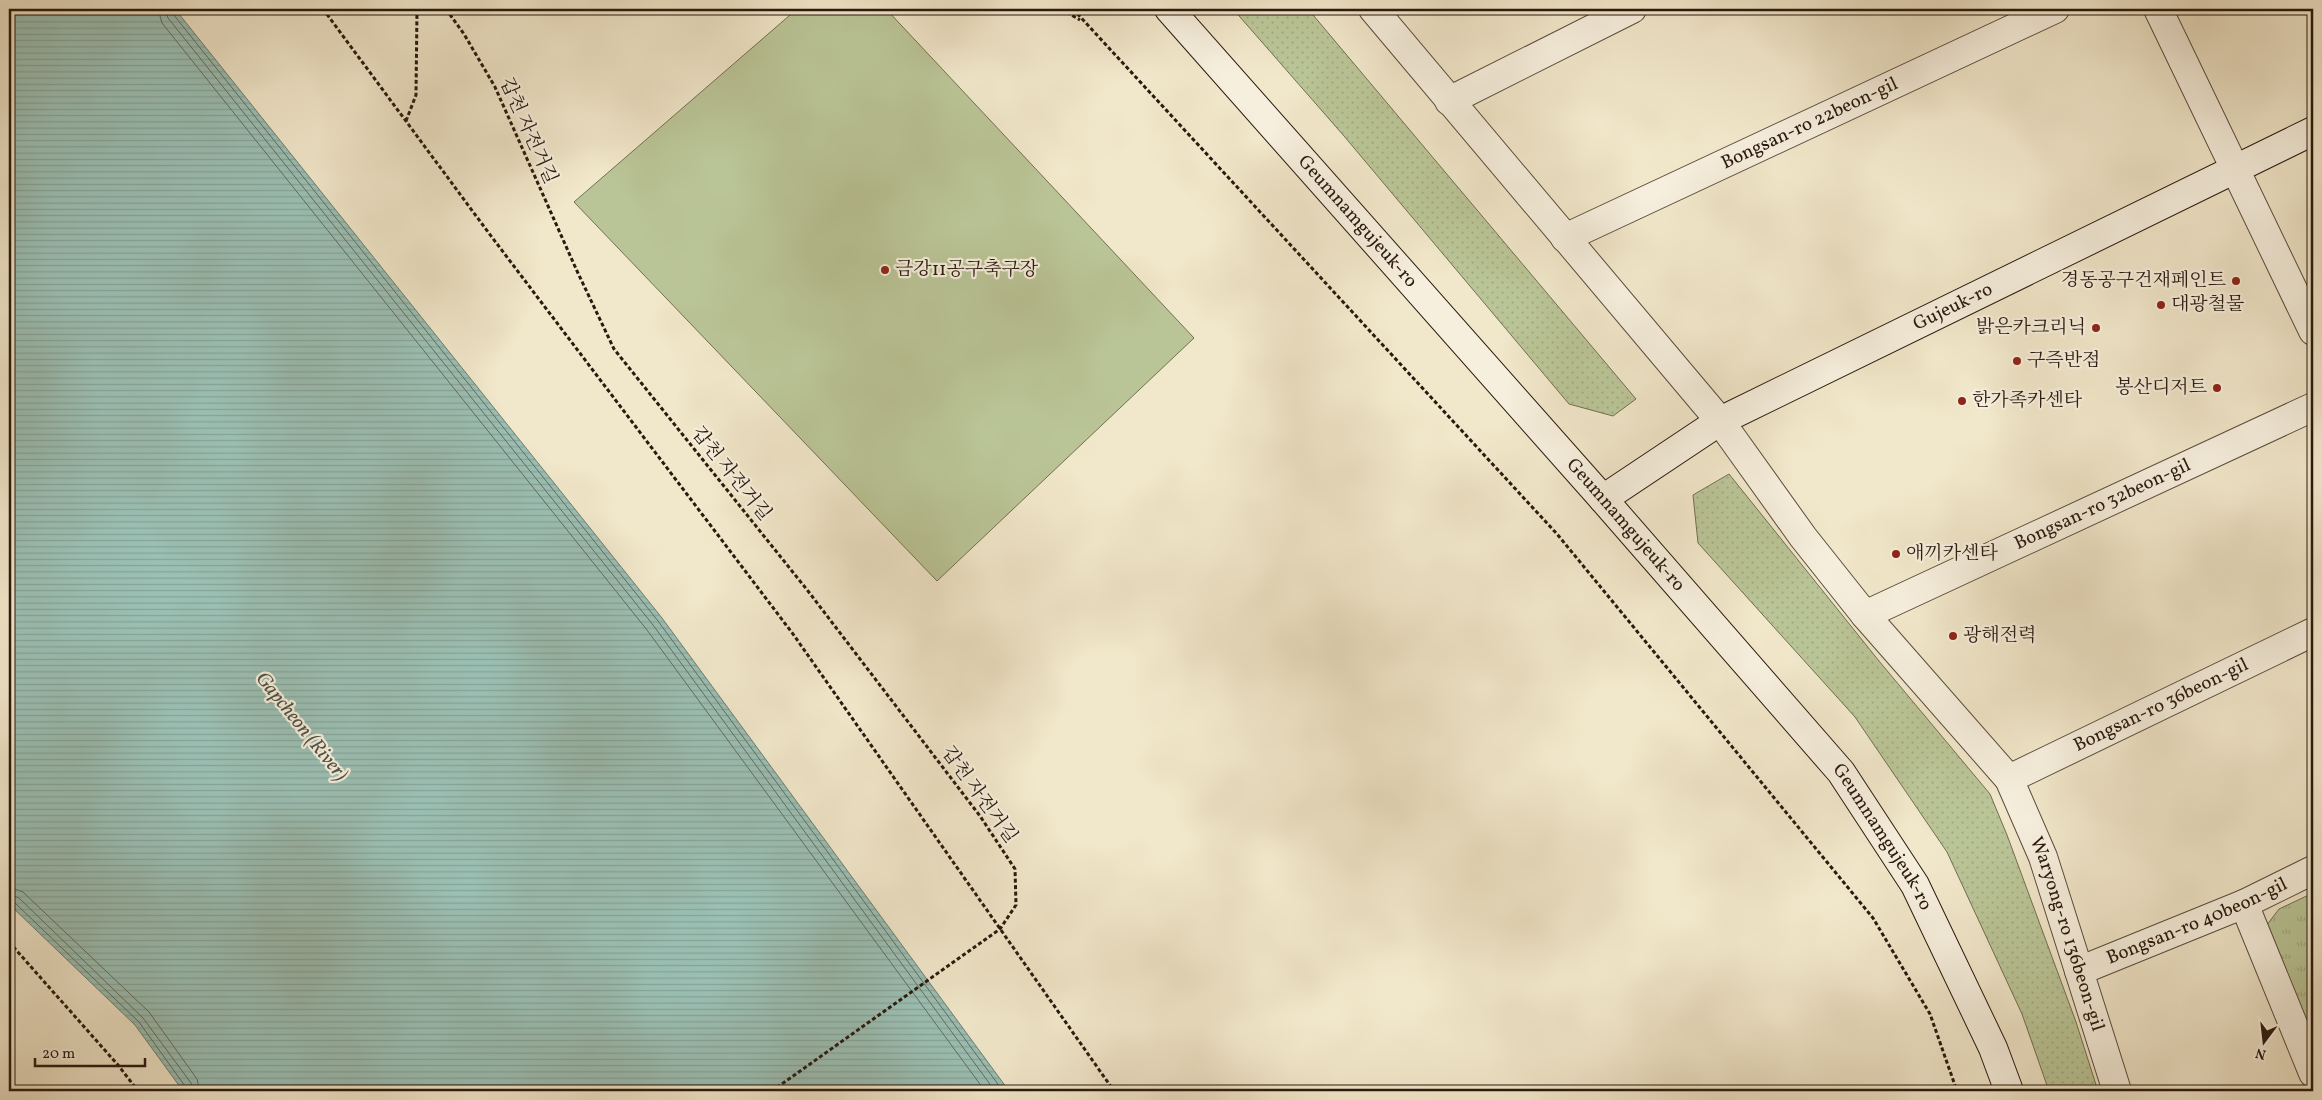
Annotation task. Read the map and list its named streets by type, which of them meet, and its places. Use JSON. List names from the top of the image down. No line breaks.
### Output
{"streets":{"street":["Bongsan-ro 22beon-gil","Geumnamgujeuk-ro","Gujeuk-ro","Bongsan-ro 32beon-gil","Bongsan-ro 36beon-gil","Bongsan-ro 40beon-gil","Waryong-ro 136beon-gil"],"path":["갑천 자전거길"]},"crossings":[["Bongsan-ro 22beon-gil","Waryong-ro 136beon-gil"],["Geumnamgujeuk-ro","Gujeuk-ro"],["Gujeuk-ro","Waryong-ro 136beon-gil"],["Bongsan-ro 32beon-gil","Waryong-ro 136beon-gil"],["Bongsan-ro 36beon-gil","Waryong-ro 136beon-gil"],["Bongsan-ro 40beon-gil","Waryong-ro 136beon-gil"]],"water":["Gapcheon (River)"],"places":["금강11공구축구장","경동공구건재페인트","대광철물","밝은카크리닉","구즉반점","봉산디저트","한가족카센타","애끼카센타","광해전력"],"scale_bar":"20 m","north":"bottom"}
